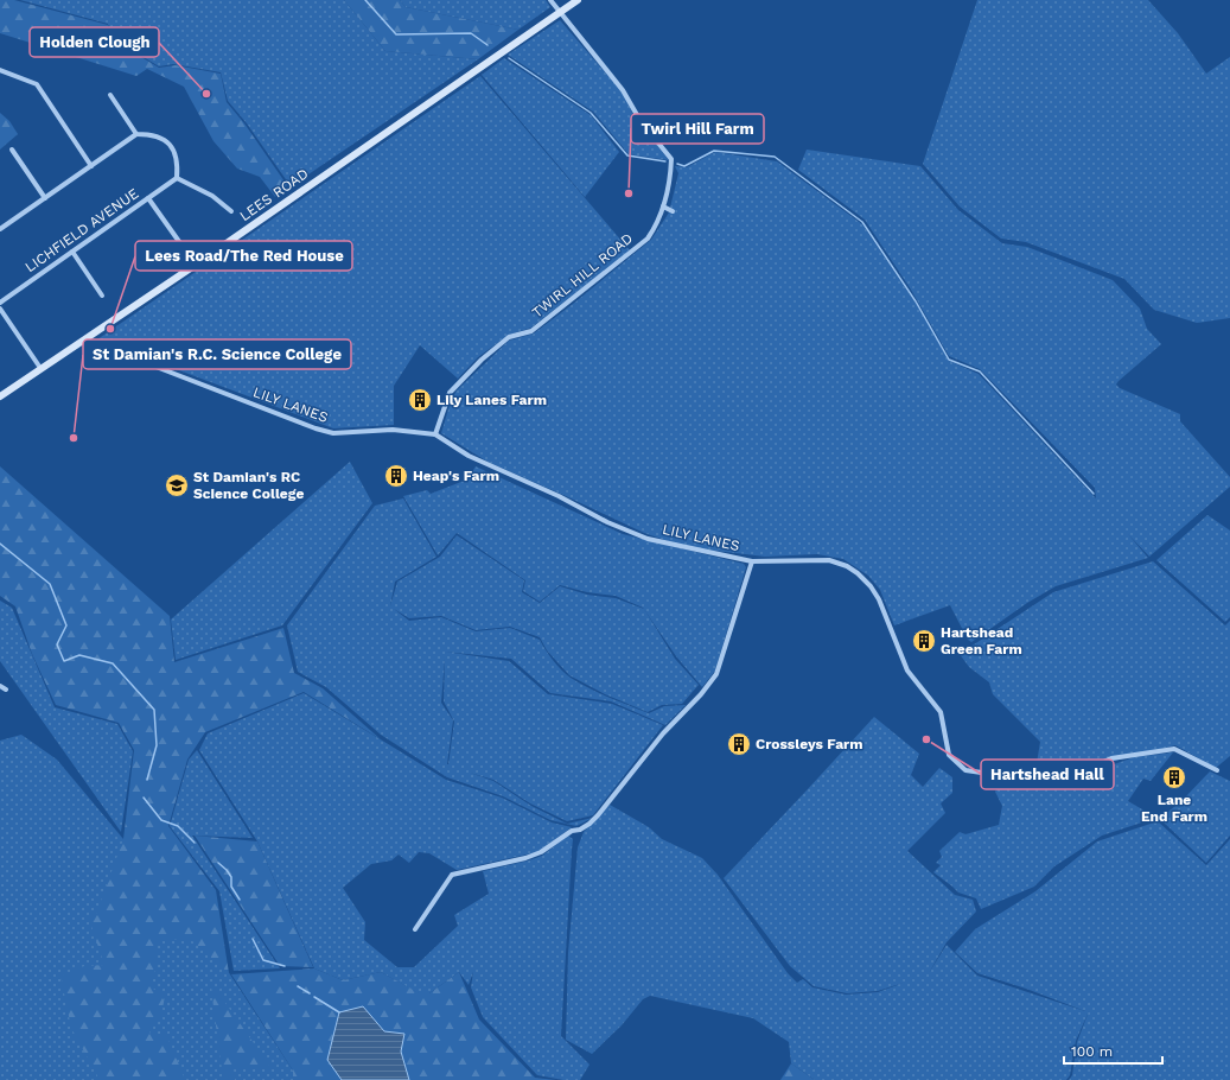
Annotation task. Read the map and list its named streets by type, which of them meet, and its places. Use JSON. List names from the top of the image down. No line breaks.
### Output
{"streets":{"main road":["LEES ROAD"],"street":["LICHFIELD AVENUE","TWIRL HILL ROAD","LILY LANES"]},"crossings":[["LEES ROAD","TWIRL HILL ROAD"],["LEES ROAD","LILY LANES"],["TWIRL HILL ROAD","LILY LANES"]],"places":{"other":["Holden Clough","Twirl Hill Farm","Lees Road/The Red House","St Damian's R.C. Science College","Hartshead Hall"],"building":["Lily Lanes Farm","Heap's Farm","Hartshead Green Farm","Crossleys Farm","Lane End Farm"],"school or university":["St Damian's RC Science College"]},"scale_bar":"100 m"}
